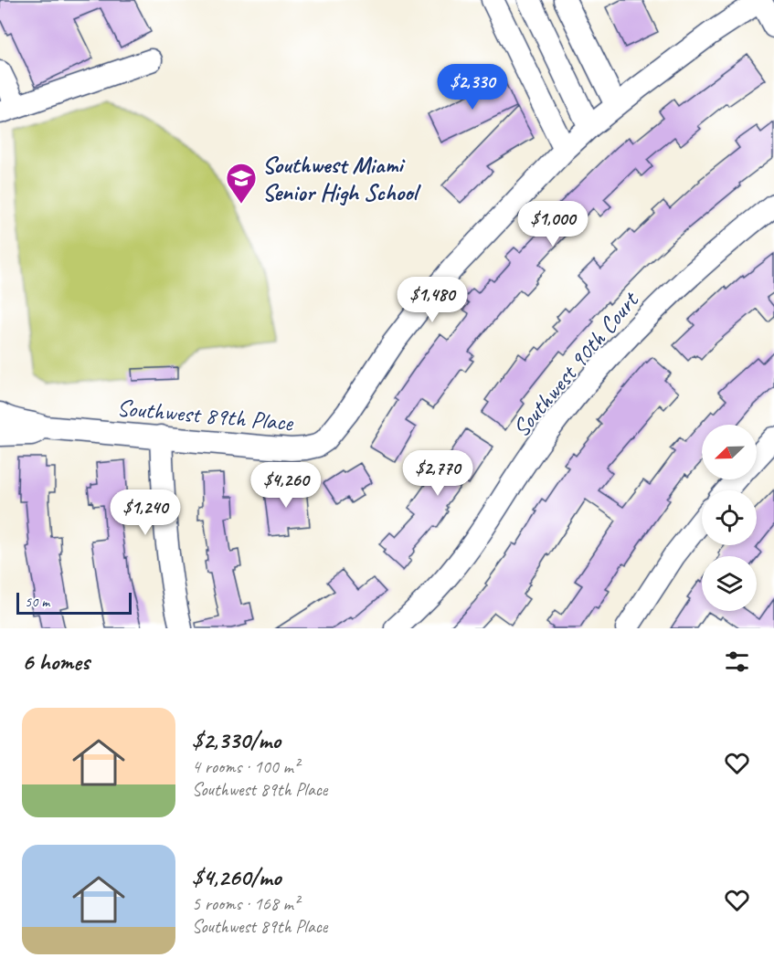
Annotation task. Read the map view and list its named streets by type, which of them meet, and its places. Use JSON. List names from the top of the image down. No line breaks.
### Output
{"streets":{"street":["Southwest 90th Court","Southwest 89th Place"]},"places":{"school or university":["Southwest Miami Senior High School"]},"scale_bar":"50 m","north":"bottom left","page":{"price":["$2,330","$1,000","$1,480","$2,770","$4,260","$1,240"],"scale":"50 m","heading":"6 homes","list":[{"name":"$2,330/mo","note":"4 rooms · 100 m² · Southwest 89th Place"},{"name":"$4,260/mo","note":"5 rooms · 168 m² · Southwest 89th Place"}]}}
